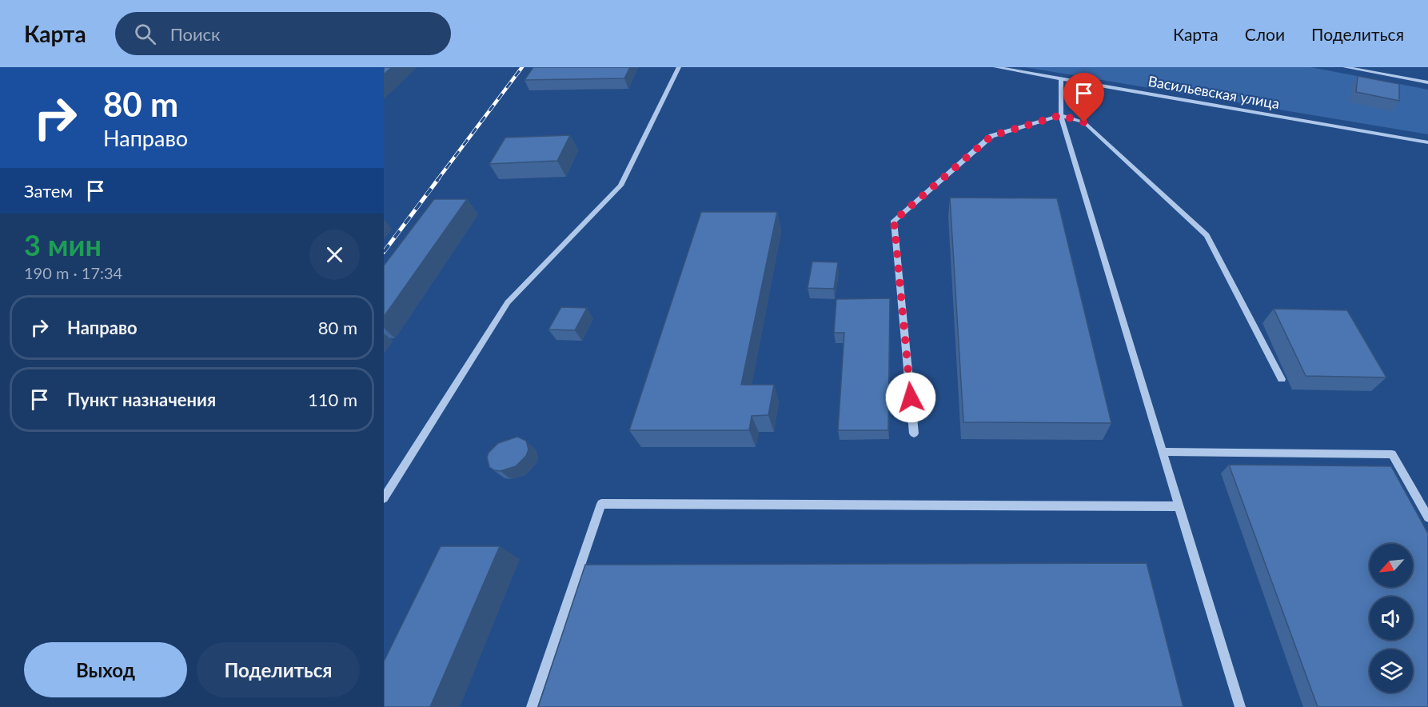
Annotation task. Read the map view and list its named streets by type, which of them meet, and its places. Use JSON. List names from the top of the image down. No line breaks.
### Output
{"streets":{"street":["Васильевская улица"]},"north":"bottom left","page":{"header":"Карта","search":"Поиск","nav":["Карта","Слои","Поделиться"],"turn":["80 m","Направо"],"then":"Затем","heading":["3 мин","190 m · 17:34"],"list":[{"name":"Направо","value":"80 m"},{"name":"Пункт назначения","value":"110 m"}],"buttons":["Выход","Поделиться"]}}
